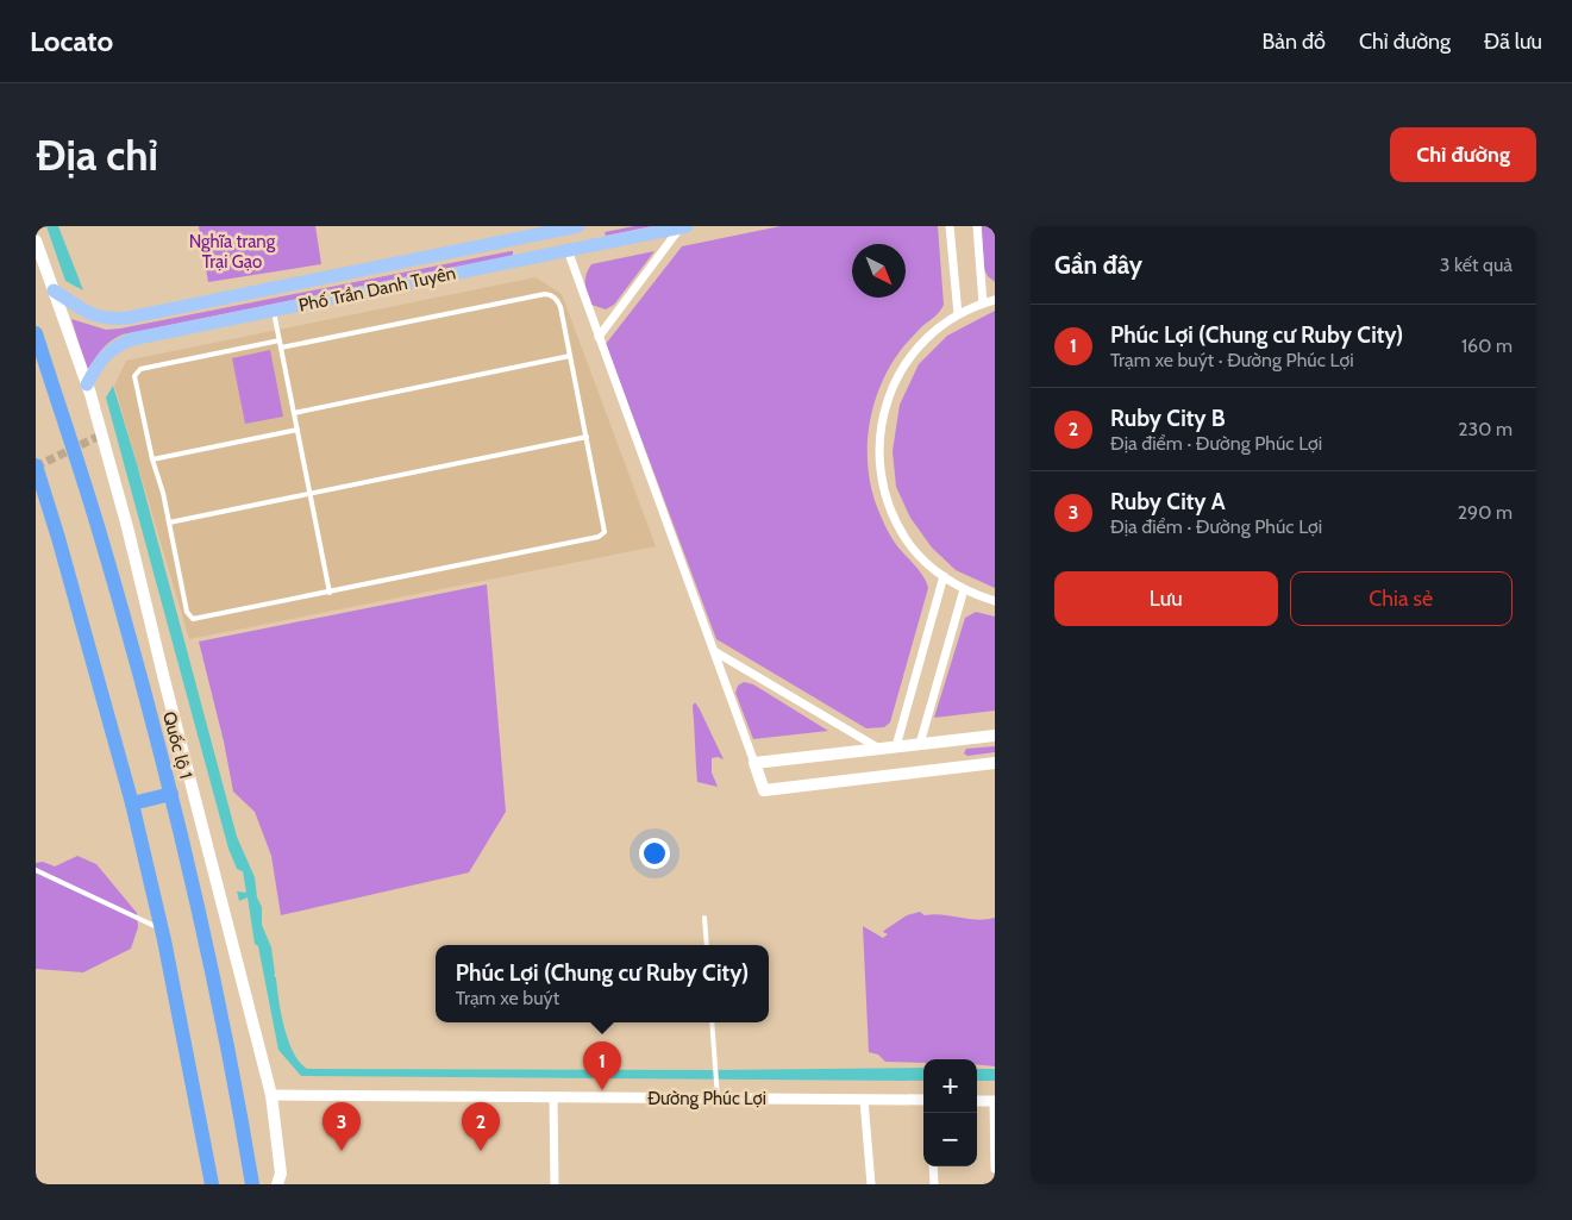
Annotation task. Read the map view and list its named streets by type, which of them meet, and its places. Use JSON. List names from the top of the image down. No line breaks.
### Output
{"streets":{"highway":["Quốc lộ 1"],"main road":["Phố Trần Danh Tuyên"],"street":["Đường Phúc Lợi"]},"parks":["Nghĩa trang Trại Gạo"],"north":"bottom right","page":{"header":"Locato","nav":["Bản đồ","Chỉ đường","Đã lưu"],"buttons":["Chỉ đường",["Lưu","Chia sẻ"]],"title":"Địa chỉ","heading":["Gần đây","3 kết quả"],"list":[{"mark":"1","name":"Phúc Lợi (Chung cư Ruby City)","note":"Trạm xe buýt · Đường Phúc Lợi","value":"160 m"},{"mark":"2","name":"Ruby City B","note":"Địa điểm · Đường Phúc Lợi","value":"230 m"},{"mark":"3","name":"Ruby City A","note":"Địa điểm · Đường Phúc Lợi","value":"290 m"}],"popup":["Phúc Lợi (Chung cư Ruby City)","Trạm xe buýt"],"pins":["1","2","3"],"map_buttons":["+","−"]}}
